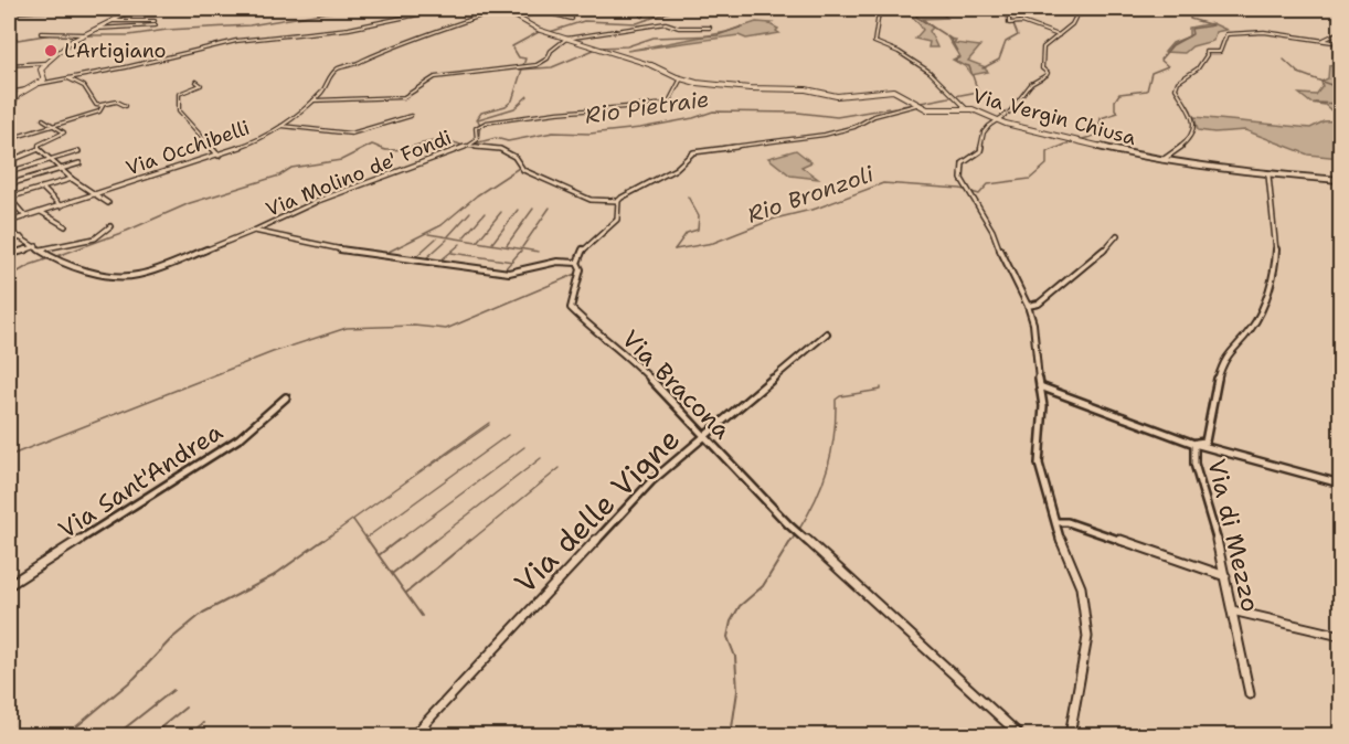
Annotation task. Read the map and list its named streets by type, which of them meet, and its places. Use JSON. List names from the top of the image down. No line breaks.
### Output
{"streets":{"street":["Via Vergin Chiusa","Via Occhibelli","Via Molino de' Fondi","Via Bracona","Via Sant'Andrea","Via delle Vigne","Via di Mezzo"]},"crossings":[["Via Vergin Chiusa","Via Occhibelli"],["Via Vergin Chiusa","Via di Mezzo"],["Via Bracona","Via delle Vigne"]],"water":["Rio Pietraie","Rio Bronzoli"],"places":["L'Artigiano"]}
